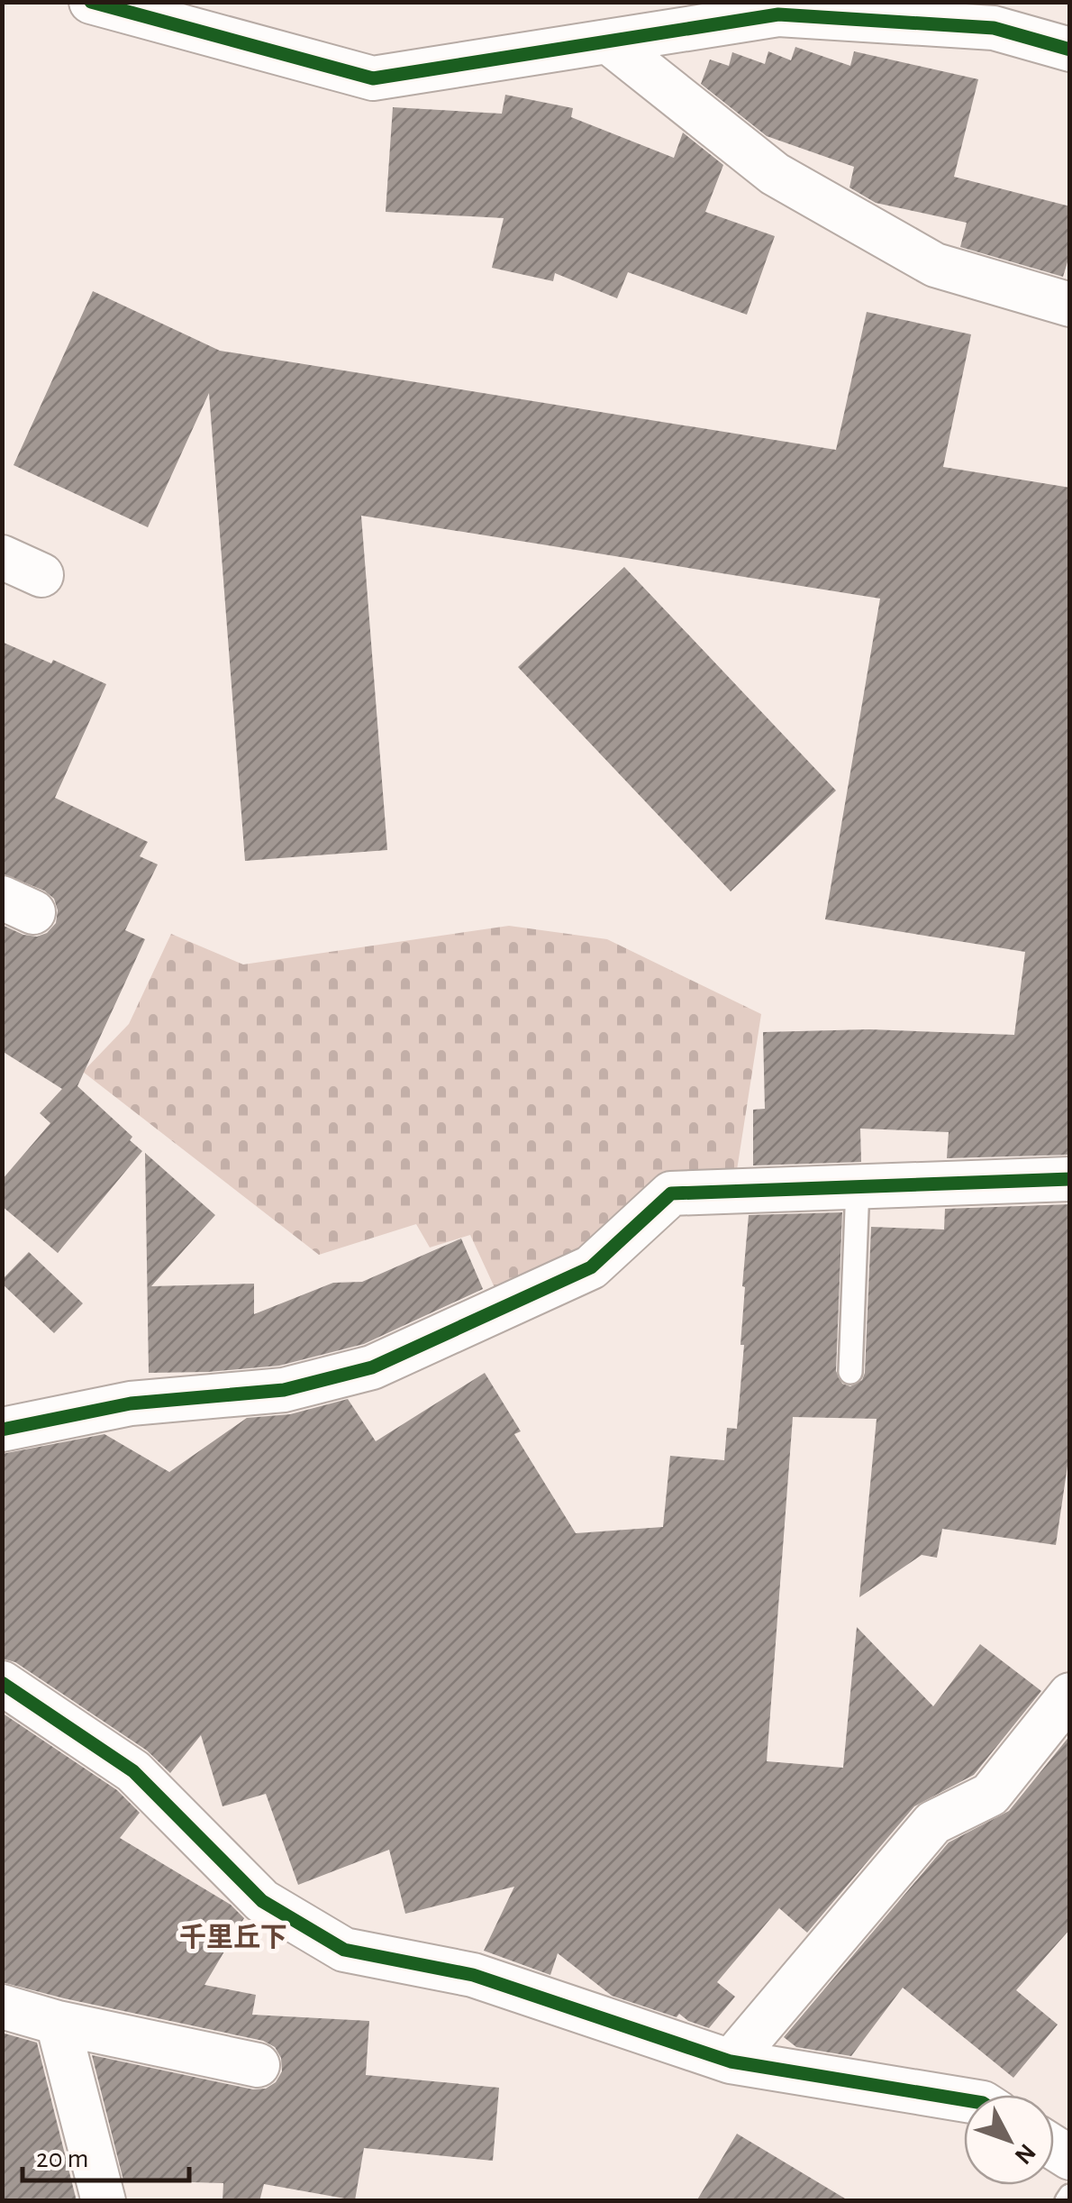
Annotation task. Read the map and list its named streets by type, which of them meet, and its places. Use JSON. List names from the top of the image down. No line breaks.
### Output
{"districts":["千里丘下"],"scale_bar":"20 m","north":"bottom right"}
